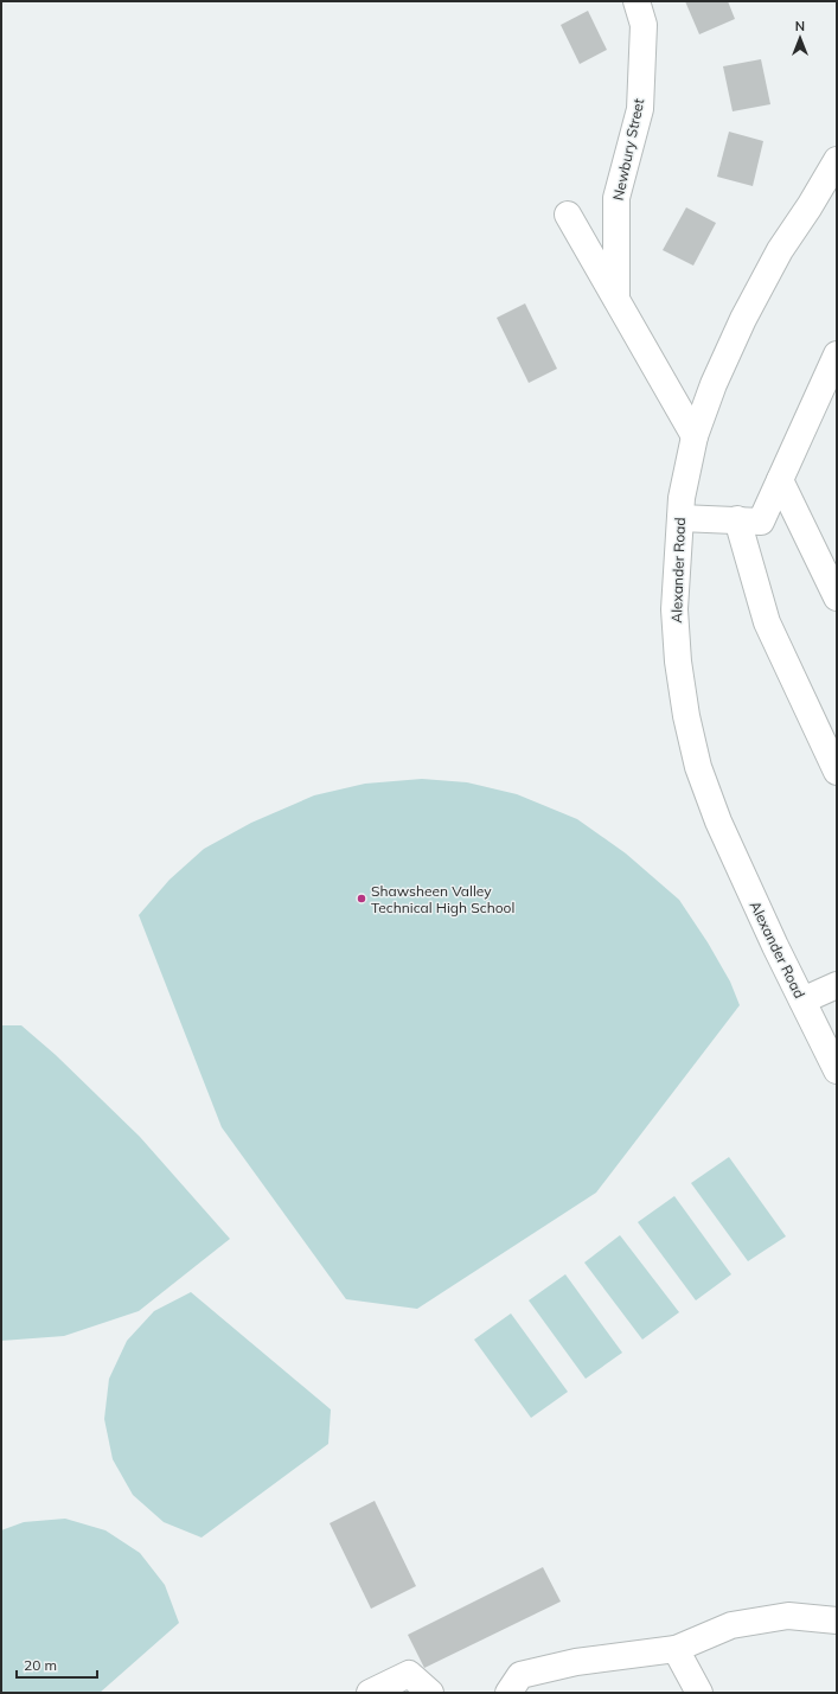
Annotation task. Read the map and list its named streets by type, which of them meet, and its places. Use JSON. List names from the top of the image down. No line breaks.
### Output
{"streets":{"street":["Newbury Street","Alexander Road"]},"crossings":[["Newbury Street","Alexander Road"]],"places":["Shawsheen Valley Technical High School"],"scale_bar":"20 m","north":"top"}
